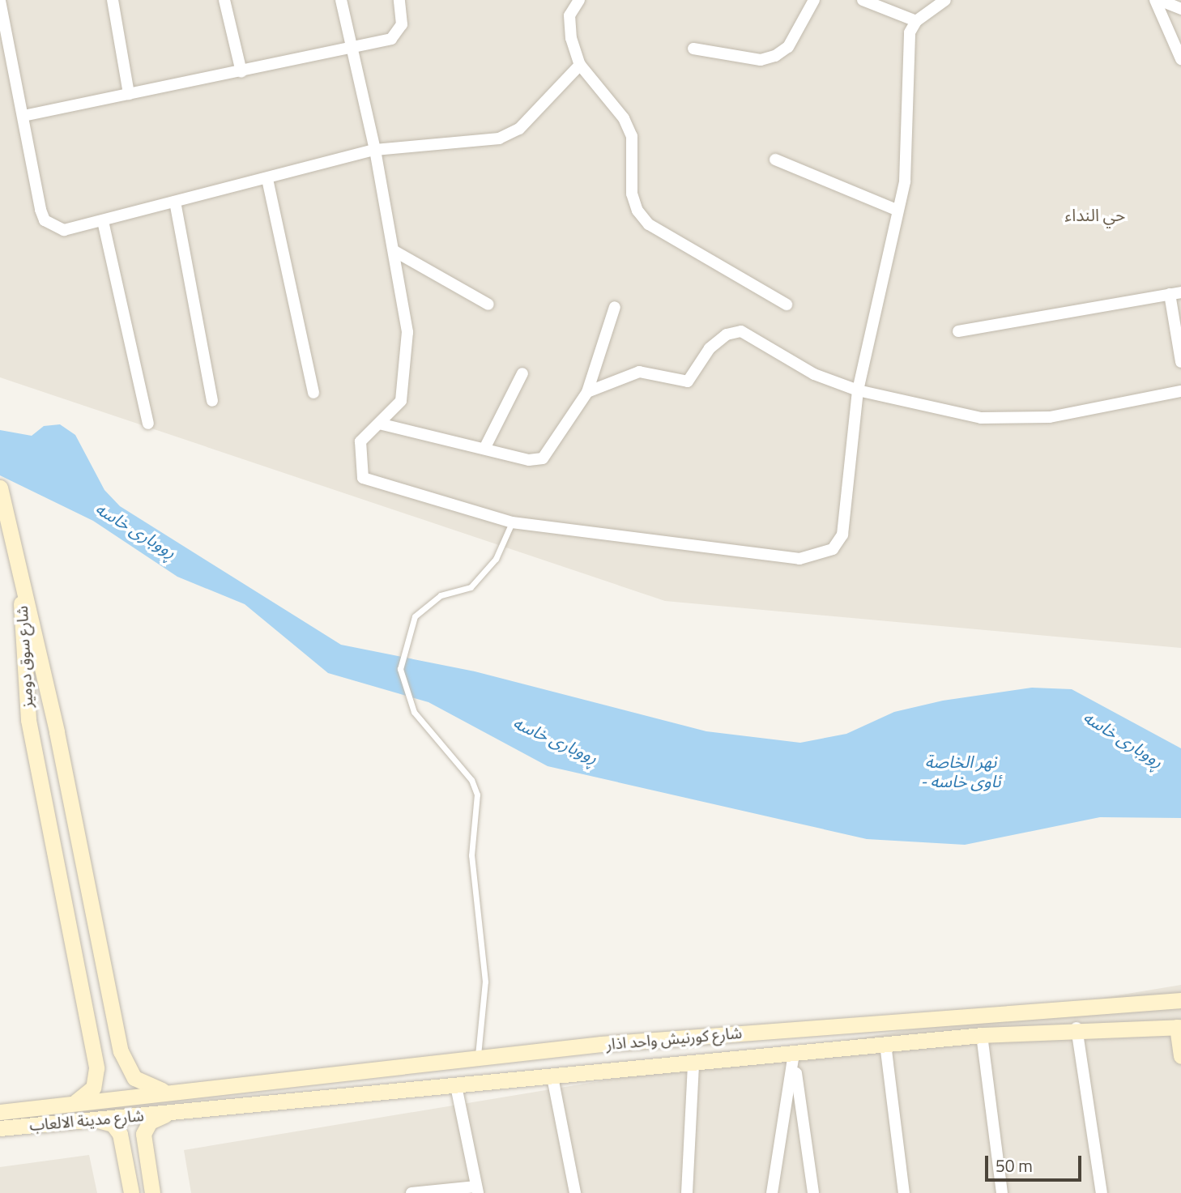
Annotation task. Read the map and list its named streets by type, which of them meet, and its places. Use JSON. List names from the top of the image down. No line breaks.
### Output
{"streets":{"main road":["شارع سوق دوميز","شارع كورنيش واحد اذار","شارع مدينة الالعاب"]},"crossings":[["شارع سوق دوميز","شارع كورنيش واحد اذار"],["شارع سوق دوميز","شارع مدينة الالعاب"],["شارع كورنيش واحد اذار","شارع مدينة الالعاب"]],"districts":["حي النداء"],"water":["ڕووباری خاسە","نهر الخاصة - ئاوی خاسە"],"scale_bar":"50 m"}
